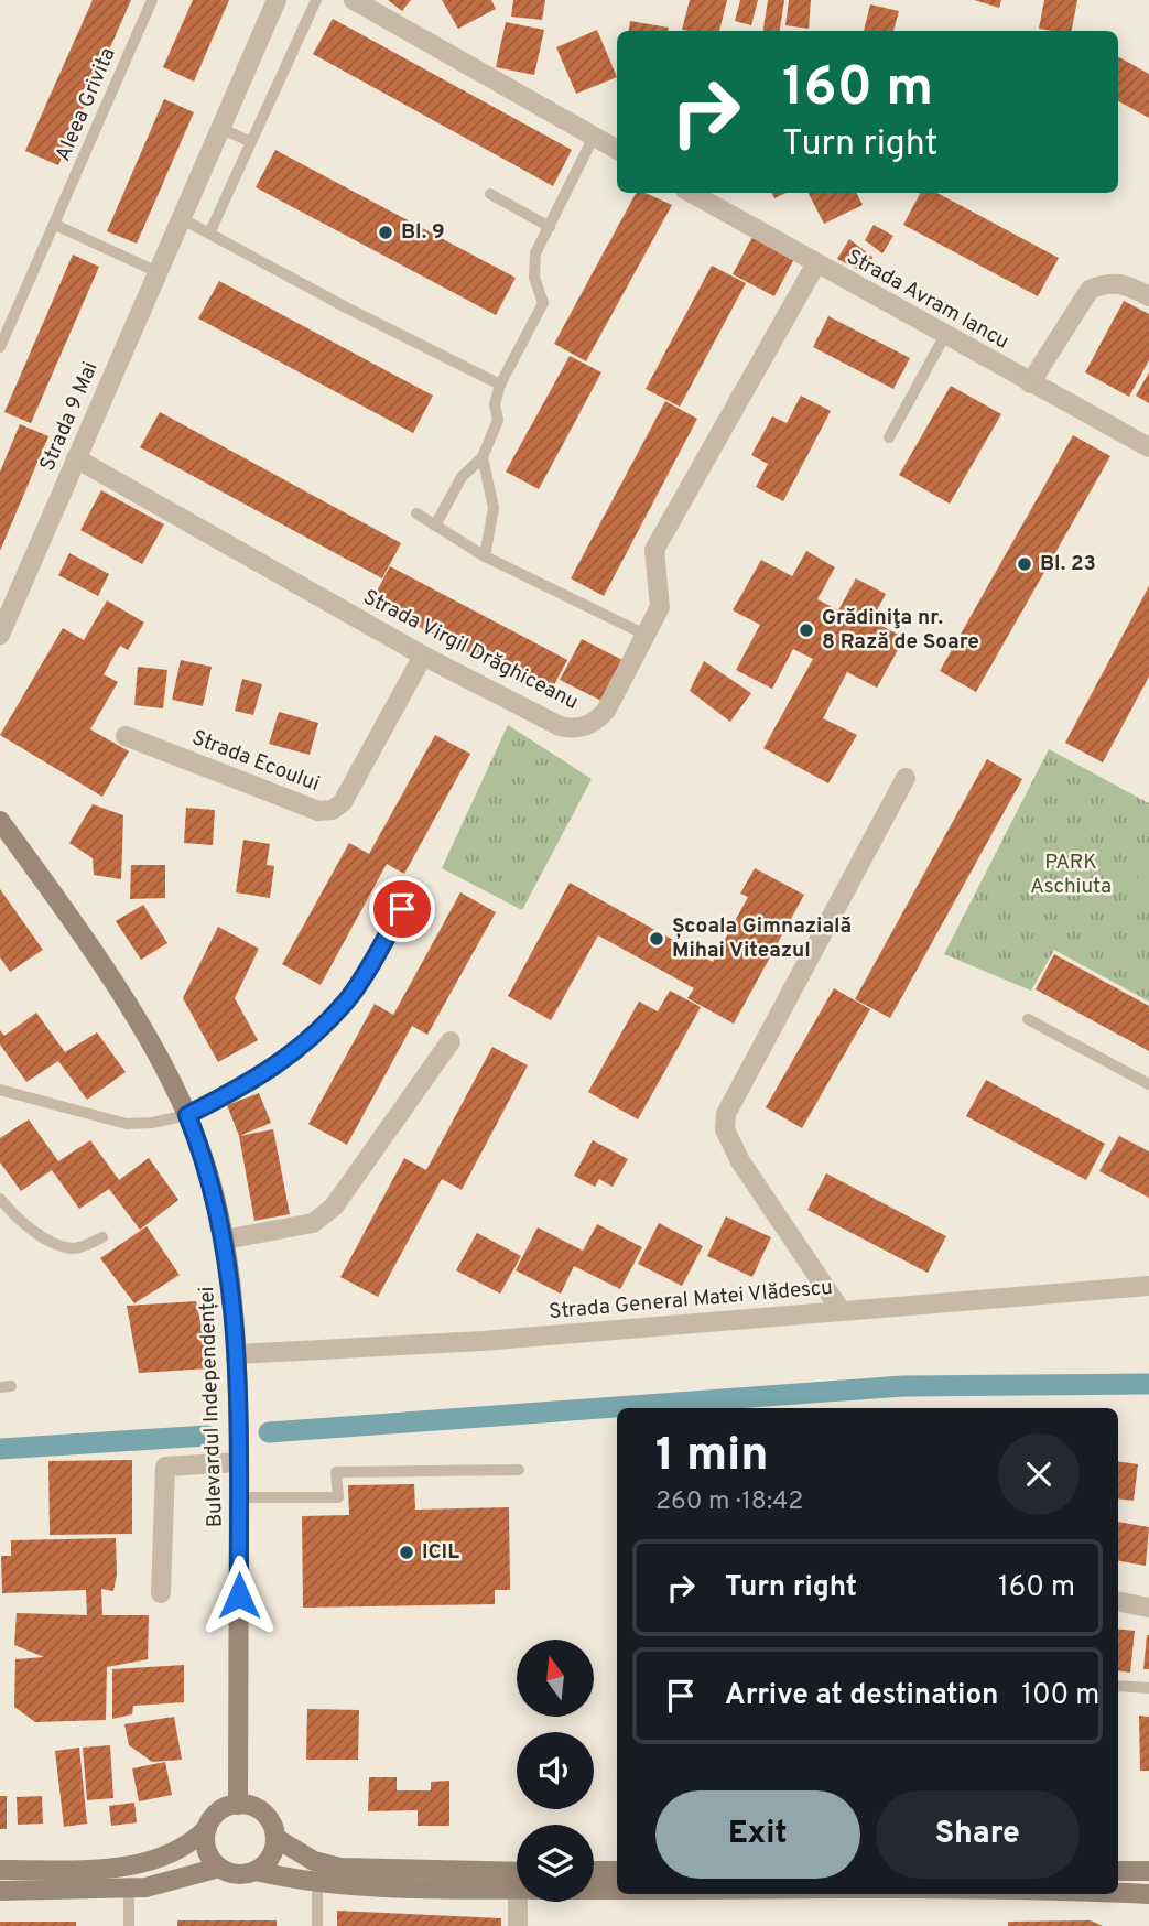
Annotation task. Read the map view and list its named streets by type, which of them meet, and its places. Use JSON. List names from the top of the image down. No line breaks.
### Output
{"streets":{"main road":["Bulevardul Independenței"],"street":["Strada Avram Iancu","Strada 9 Mai","Strada Virgil Drăghiceanu","Strada Ecoului","Strada General Matei Vlădescu"],"lane":["Aleea Grivita"]},"crossings":[["Strada Avram Iancu","Strada Virgil Drăghiceanu"],["Strada 9 Mai","Strada Virgil Drăghiceanu"],["Strada Virgil Drăghiceanu","Strada Ecoului"],["Strada General Matei Vlădescu","Bulevardul Independenței"]],"parks":["PARK Aschiuta"],"places":["Bl. 9","Bl. 23","Grădiniţa nr. 8 Rază de Soare","Școala Gimnazială Mihai Viteazul","ICIL"],"north":"top","page":{"turn":["160 m","Turn right"],"heading":["1 min","260 m · 18:42"],"list":[{"name":"Turn right","value":"160 m"},{"name":"Arrive at destination","value":"100 m"}],"buttons":["Exit","Share"]}}
